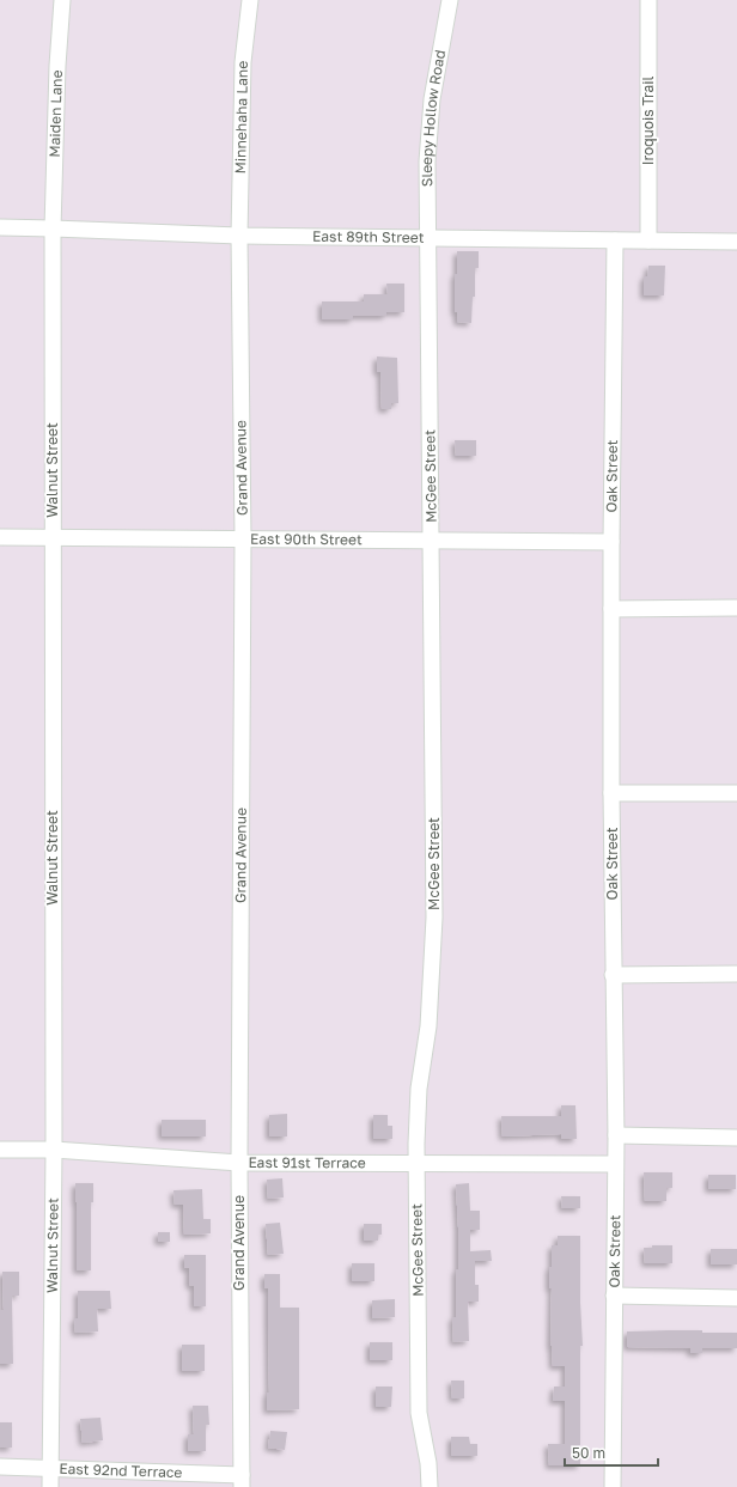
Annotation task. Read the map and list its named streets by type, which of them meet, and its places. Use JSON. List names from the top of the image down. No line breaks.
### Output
{"streets":{"street":["Maiden Lane","Minnehaha Lane","Sleepy Hollow Road","Iroquois Trail","East 89th Street","Grand Avenue","Walnut Street","McGee Street","Oak Street","East 90th Street","East 91st Terrace","East 92nd Terrace"]},"crossings":[["Maiden Lane","East 89th Street"],["Maiden Lane","Walnut Street"],["Minnehaha Lane","East 89th Street"],["Minnehaha Lane","Grand Avenue"],["Sleepy Hollow Road","East 89th Street"],["Sleepy Hollow Road","McGee Street"],["Iroquois Trail","East 89th Street"],["East 89th Street","Grand Avenue"],["East 89th Street","Walnut Street"],["East 89th Street","McGee Street"],["East 89th Street","Oak Street"],["Grand Avenue","East 90th Street"],["Grand Avenue","East 91st Terrace"],["Grand Avenue","East 92nd Terrace"],["Walnut Street","East 90th Street"],["Walnut Street","East 91st Terrace"],["Walnut Street","East 92nd Terrace"],["McGee Street","East 90th Street"],["McGee Street","East 91st Terrace"],["Oak Street","East 90th Street"],["Oak Street","East 91st Terrace"]],"scale_bar":"50 m"}
